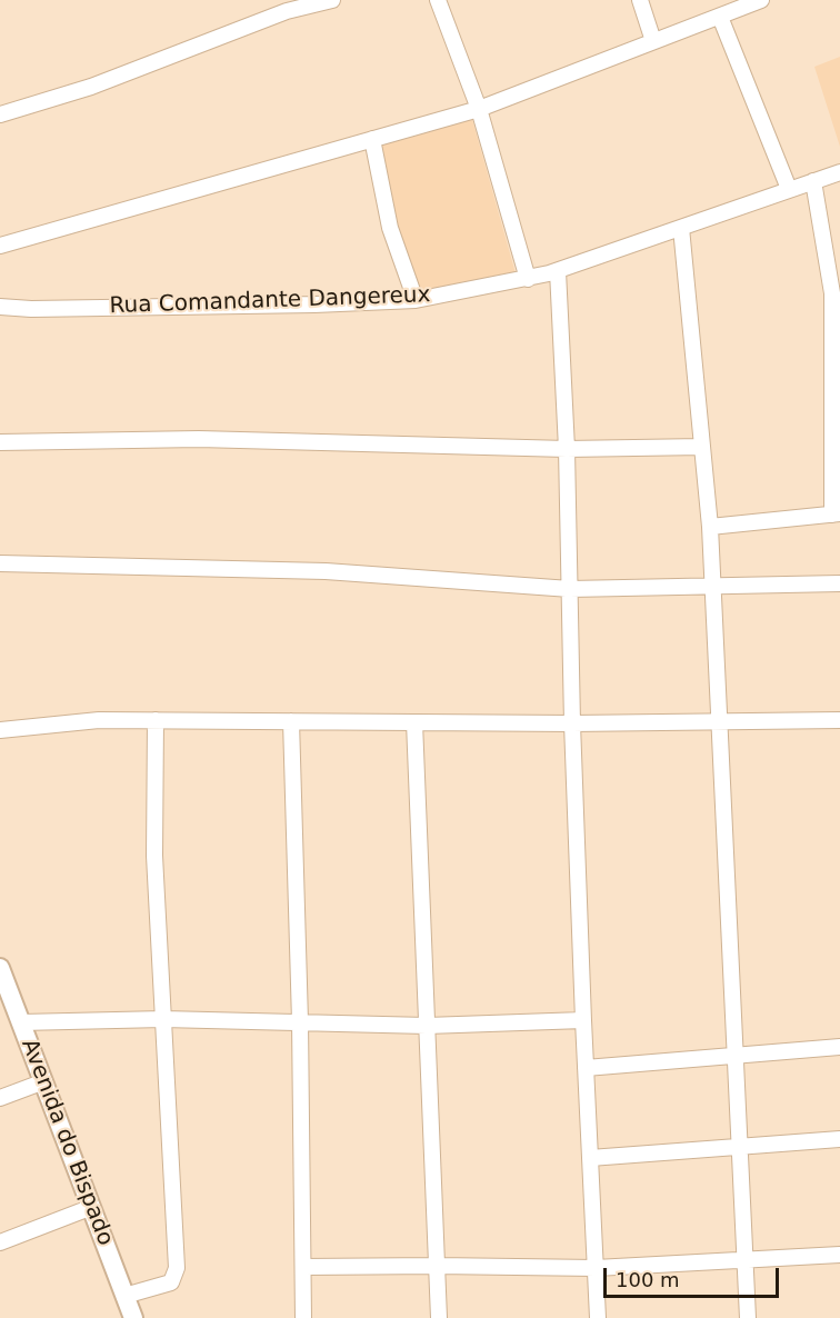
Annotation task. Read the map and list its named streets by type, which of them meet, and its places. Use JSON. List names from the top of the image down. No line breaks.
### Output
{"streets":{"main road":["Avenida do Bispado"],"street":["Rua Comandante Dangereux"]},"scale_bar":"100 m"}
